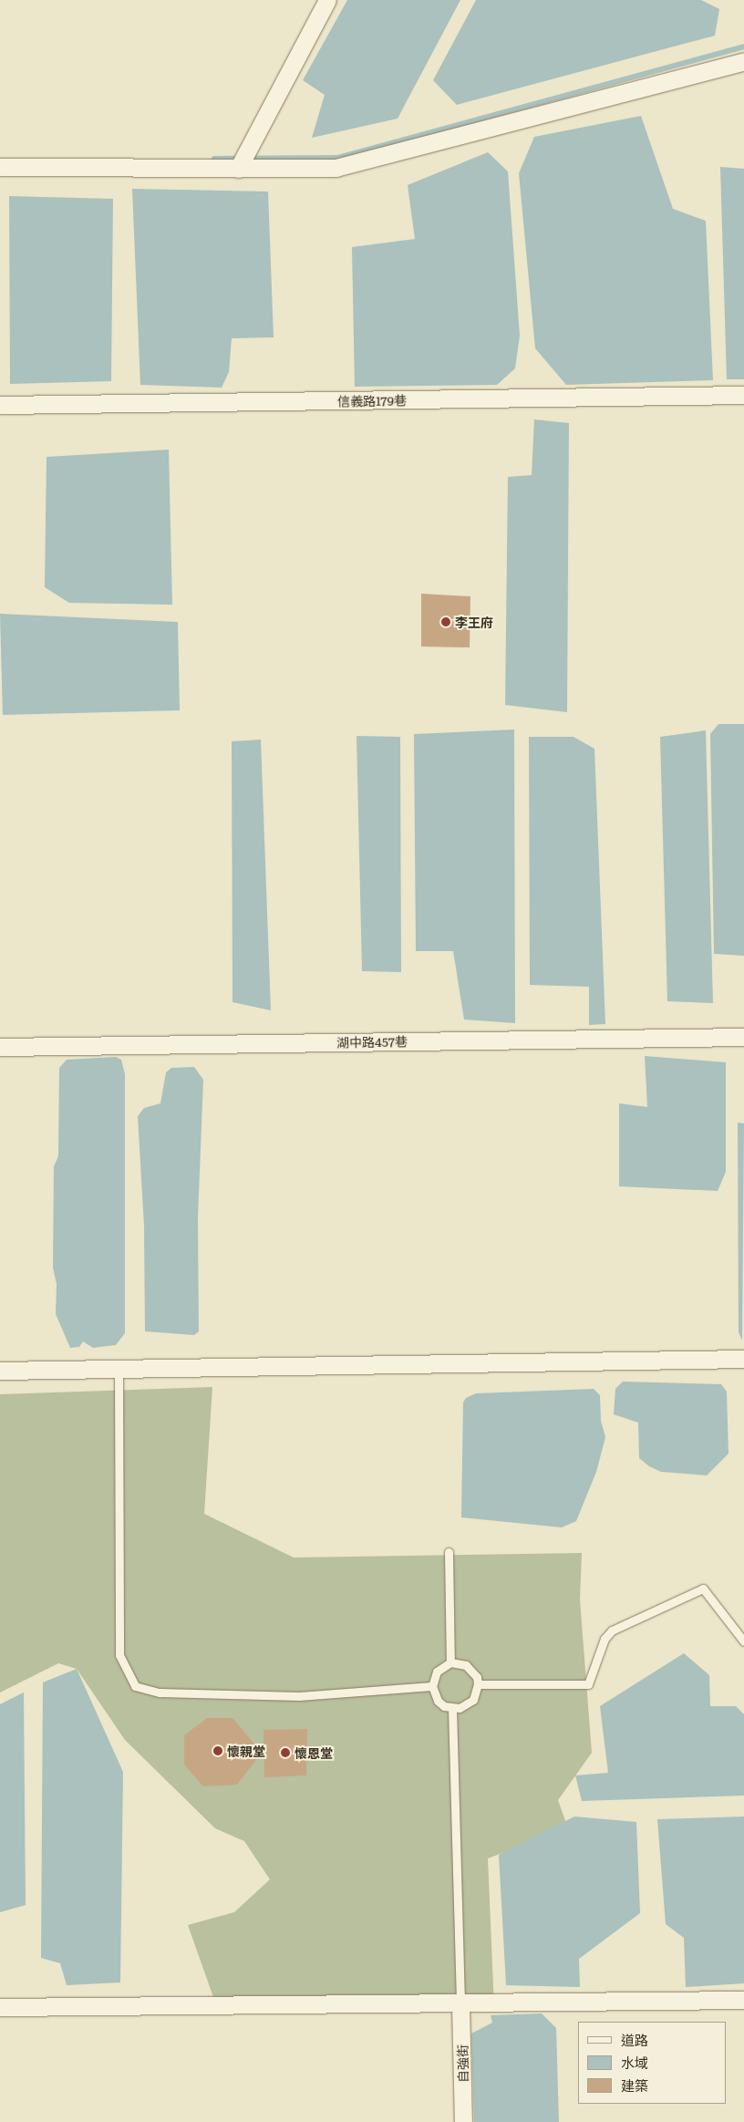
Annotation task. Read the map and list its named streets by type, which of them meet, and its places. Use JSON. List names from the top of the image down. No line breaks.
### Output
{"streets":{"street":["信義路179巷","湖中路457巷","自強街"]},"places":["李王府","懷親堂","懷恩堂"],"legend":["道路","水域","建築"]}
